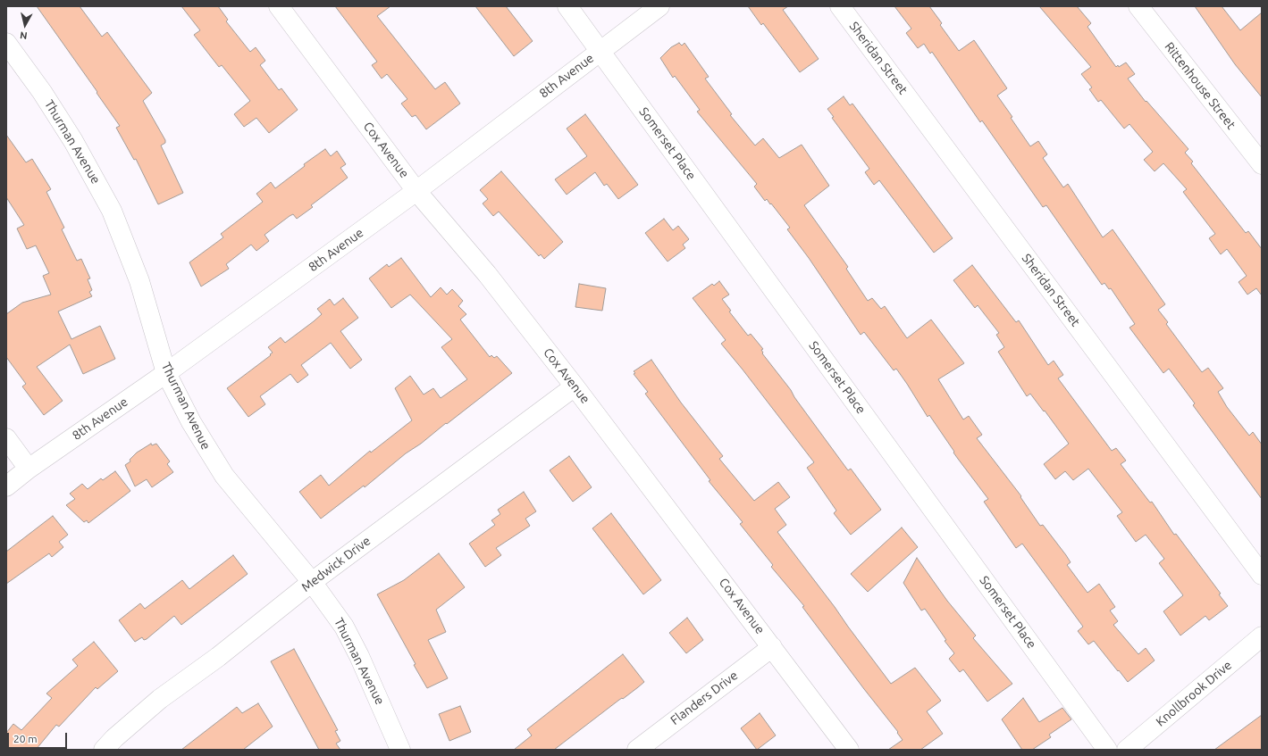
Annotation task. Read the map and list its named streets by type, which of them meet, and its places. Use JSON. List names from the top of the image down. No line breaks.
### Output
{"streets":{"street":["Sheridan Street","8th Avenue","Rittenhouse Street","Thurman Avenue","Somerset Place","Cox Avenue","Medwick Drive","Knollbrook Drive","Flanders Drive"]},"crossings":[["8th Avenue","Thurman Avenue"],["8th Avenue","Somerset Place"],["8th Avenue","Cox Avenue"],["Thurman Avenue","Medwick Drive"],["Cox Avenue","Medwick Drive"],["Cox Avenue","Flanders Drive"]],"scale_bar":"20 m","north":"bottom"}
